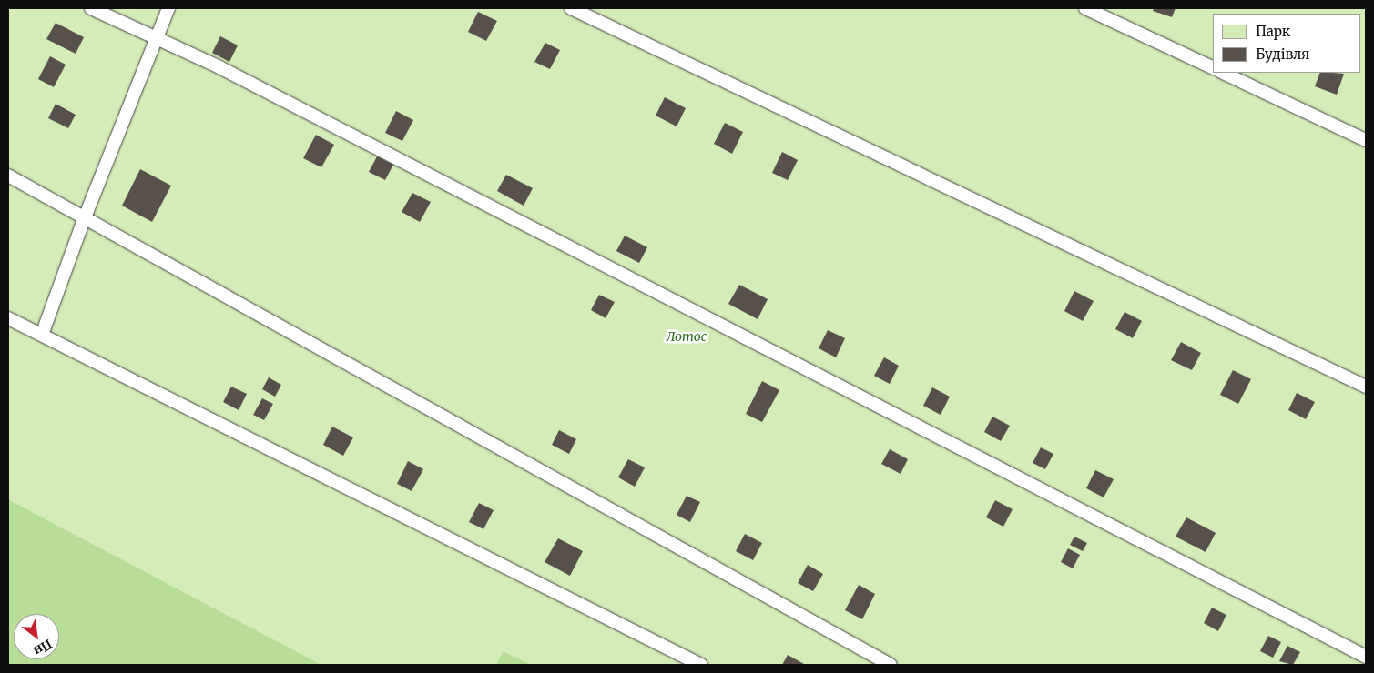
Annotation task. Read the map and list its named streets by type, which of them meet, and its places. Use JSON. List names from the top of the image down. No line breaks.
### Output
{"parks":["Лотос"],"legend":["Парк","Будівля"],"north":"bottom right"}
